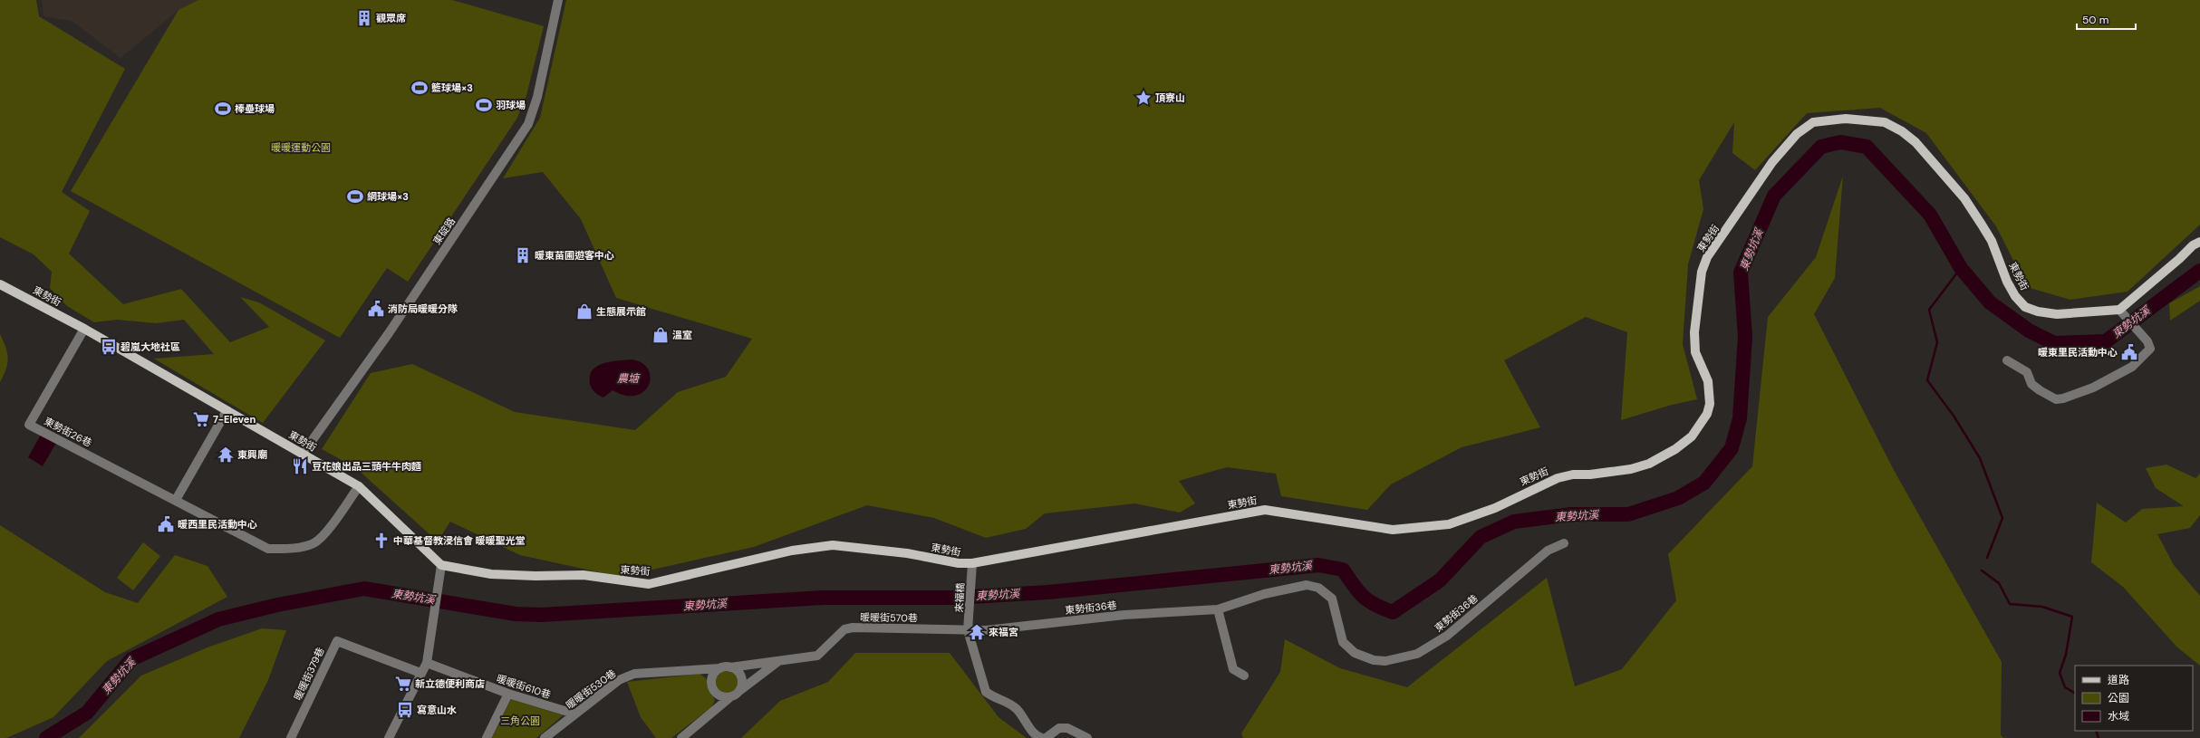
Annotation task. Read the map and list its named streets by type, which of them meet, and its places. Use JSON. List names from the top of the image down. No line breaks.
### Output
{"streets":{"main road":["東勢街"],"street":["東碇路","東勢街26巷","來福橋","東勢街36巷","暖暖街570巷","暖暖街379巷","暖暖街610巷","暖暖街530巷"]},"crossings":[["東碇路","東勢街"],["東勢街","東勢街26巷"],["東勢街","來福橋"],["來福橋","東勢街36巷"],["來福橋","暖暖街570巷"],["東勢街36巷","暖暖街570巷"],["暖暖街610巷","暖暖街530巷"]],"water":["東勢坑溪","農塘"],"parks":["暖暖運動公園","三角公園"],"places":{"building":["觀眾席","暖東苗圃遊客中心"],"sports":["籃球場×3","羽球場","棒壘球場","網球場×3"],"place":["頂寮山"],"public building":["消防局暖暖分隊","暖東里民活動中心","暖西里民活動中心"],"shop":["生態展示館","溫室"],"bus stop":["碧嵐大地社區","寫意山水"],"supermarket":["7-Eleven","新立德便利商店"],"temple":["東興廟","來福宮"],"restaurant":["豆花娘出品三頭牛牛肉麵"],"church":["中華基督教浸信會 暖暖聖光堂"]},"legend":["道路","公園","水域"],"scale_bar":"50 m"}
